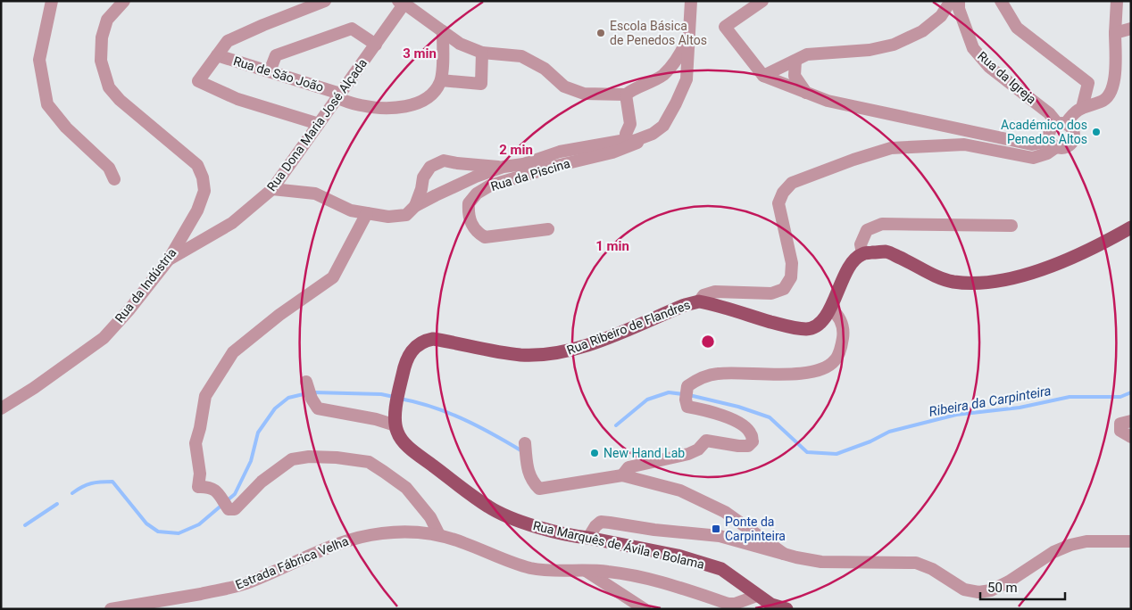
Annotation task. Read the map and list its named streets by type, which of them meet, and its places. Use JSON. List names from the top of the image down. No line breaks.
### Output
{"streets":{"main road":["Rua Ribeiro de Flandres","Rua Marquês de Ávila e Bolama"],"street":["Rua de São João","Rua da Igreja","Rua Dona Maria José Alçada","Rua da Piscina","Rua da Indústria","Estrada Fábrica Velha"]},"crossings":[["Rua de São João","Rua Dona Maria José Alçada"],["Rua Dona Maria José Alçada","Rua da Indústria"],["Rua Ribeiro de Flandres","Rua Marquês de Ávila e Bolama"],["Rua Marquês de Ávila e Bolama","Estrada Fábrica Velha"]],"water":["Ribeira da Carpinteira"],"places":{"other":["Escola Básica de Penedos Altos","Académico dos Penedos Altos","New Hand Lab"],"transit":["Ponte da Carpinteira"]},"scale_bar":"50 m","rings":["3 min","2 min","1 min"]}
